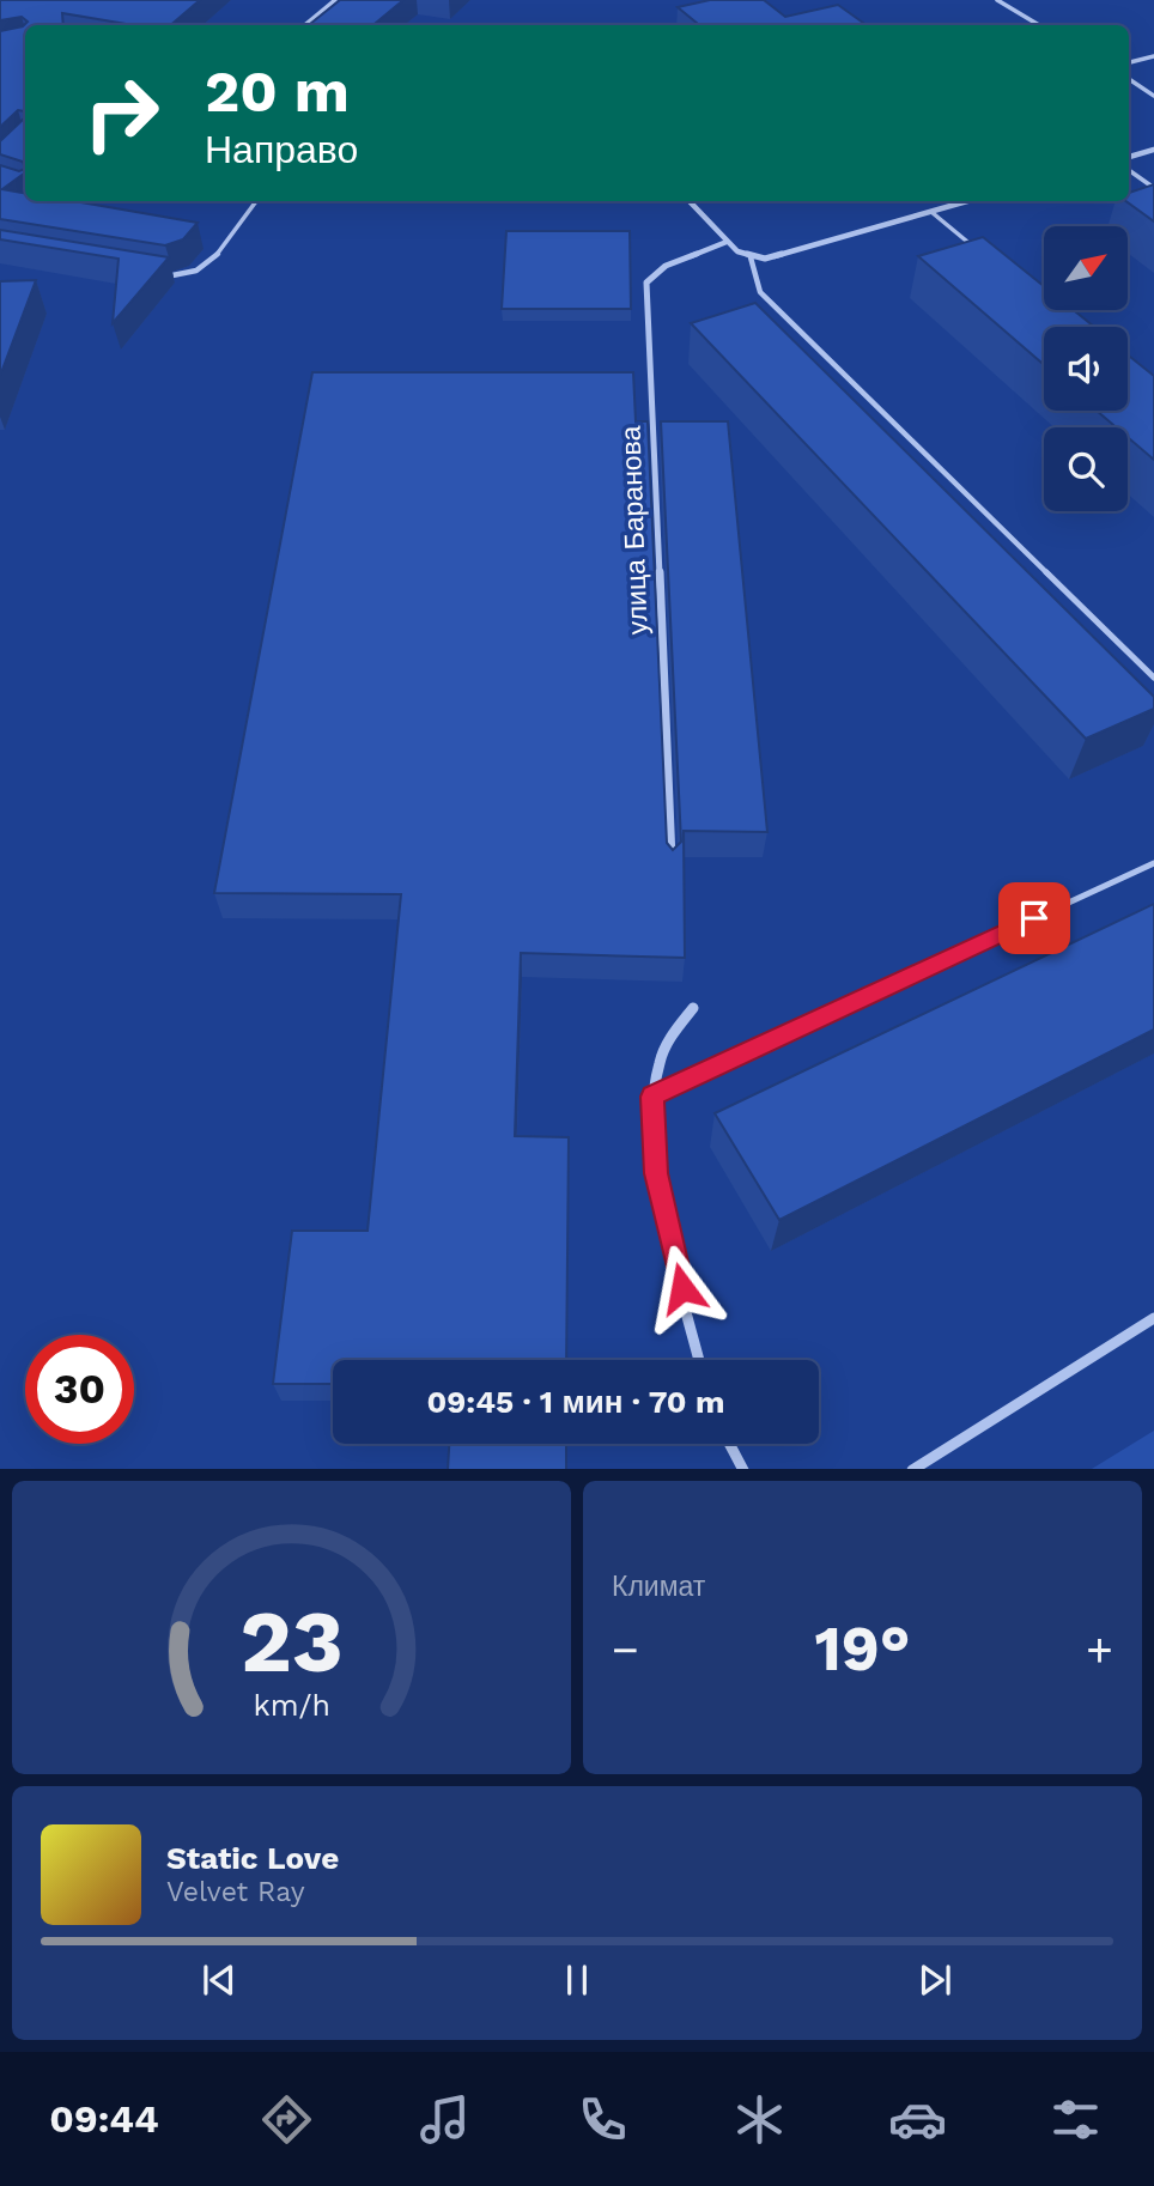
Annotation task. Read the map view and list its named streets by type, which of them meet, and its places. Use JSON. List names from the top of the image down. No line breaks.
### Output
{"streets":{"street":["улица Баранова"]},"north":"top right","page":{"turn":["20 m","Направо"],"limit":"30","trip":"09:45 · 1 мин · 70 m","tile":"Климат","heat":["−","19°","+"],"song":["Static Love","Velvet Ray"],"tabs":"09:44","gauge":["23","km/h"]}}
